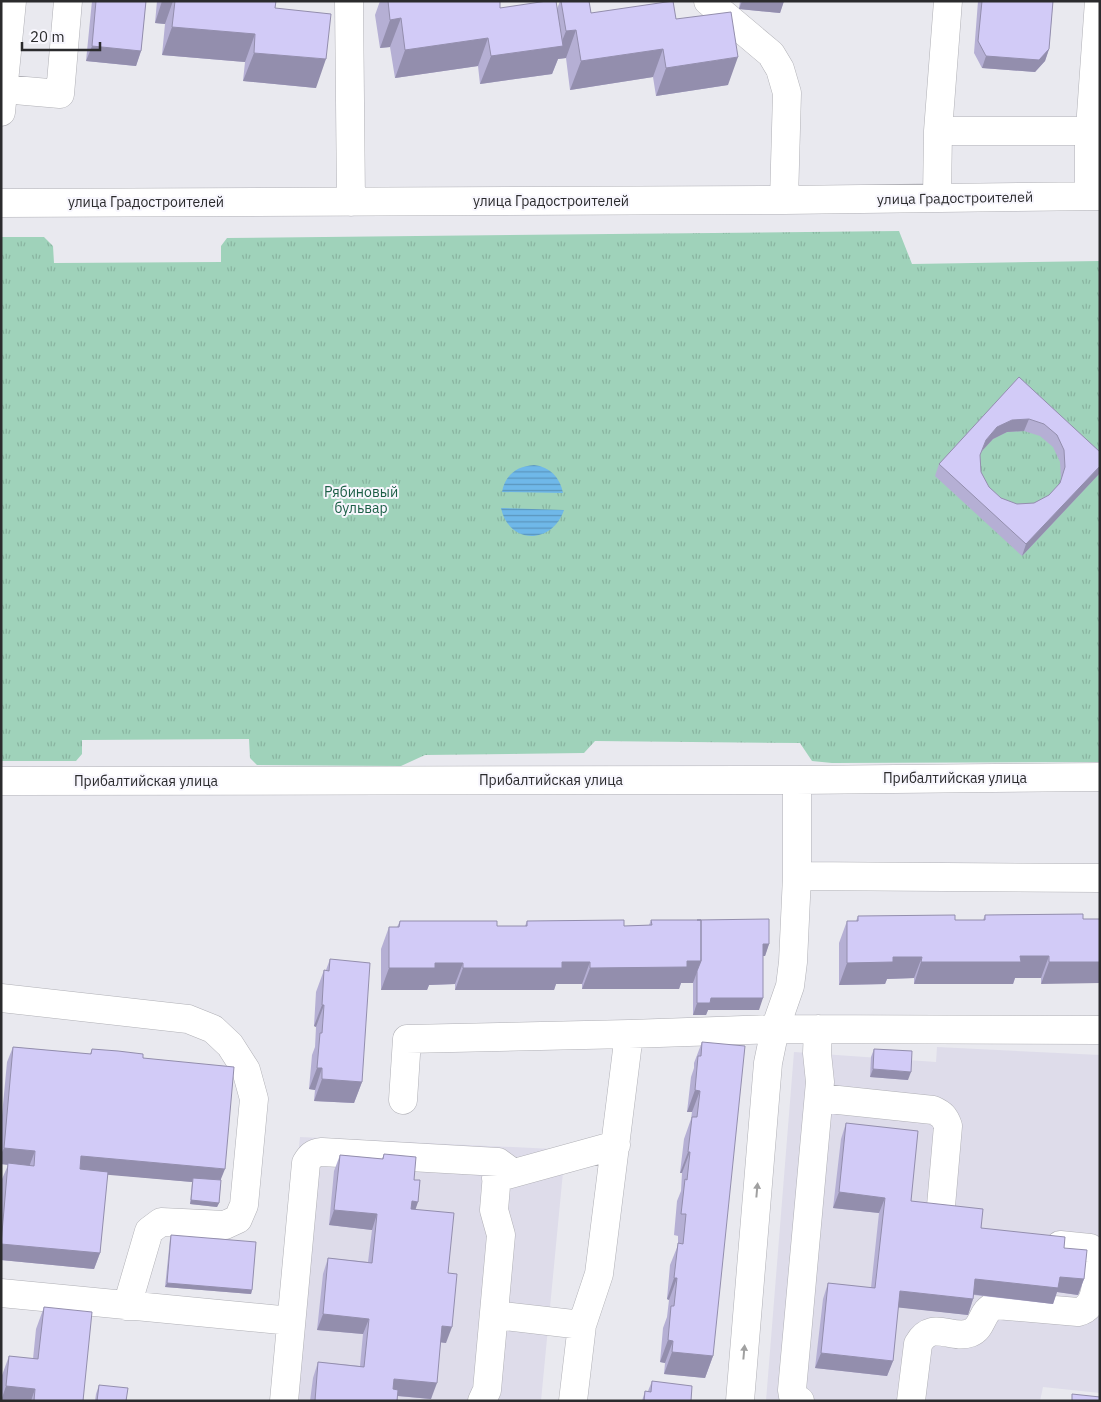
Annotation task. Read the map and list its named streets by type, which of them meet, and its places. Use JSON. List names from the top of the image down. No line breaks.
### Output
{"streets":{"street":["улица Градостроителей","Прибалтийская улица"]},"parks":["Рябиновый бульвар"],"scale_bar":"20 m"}
